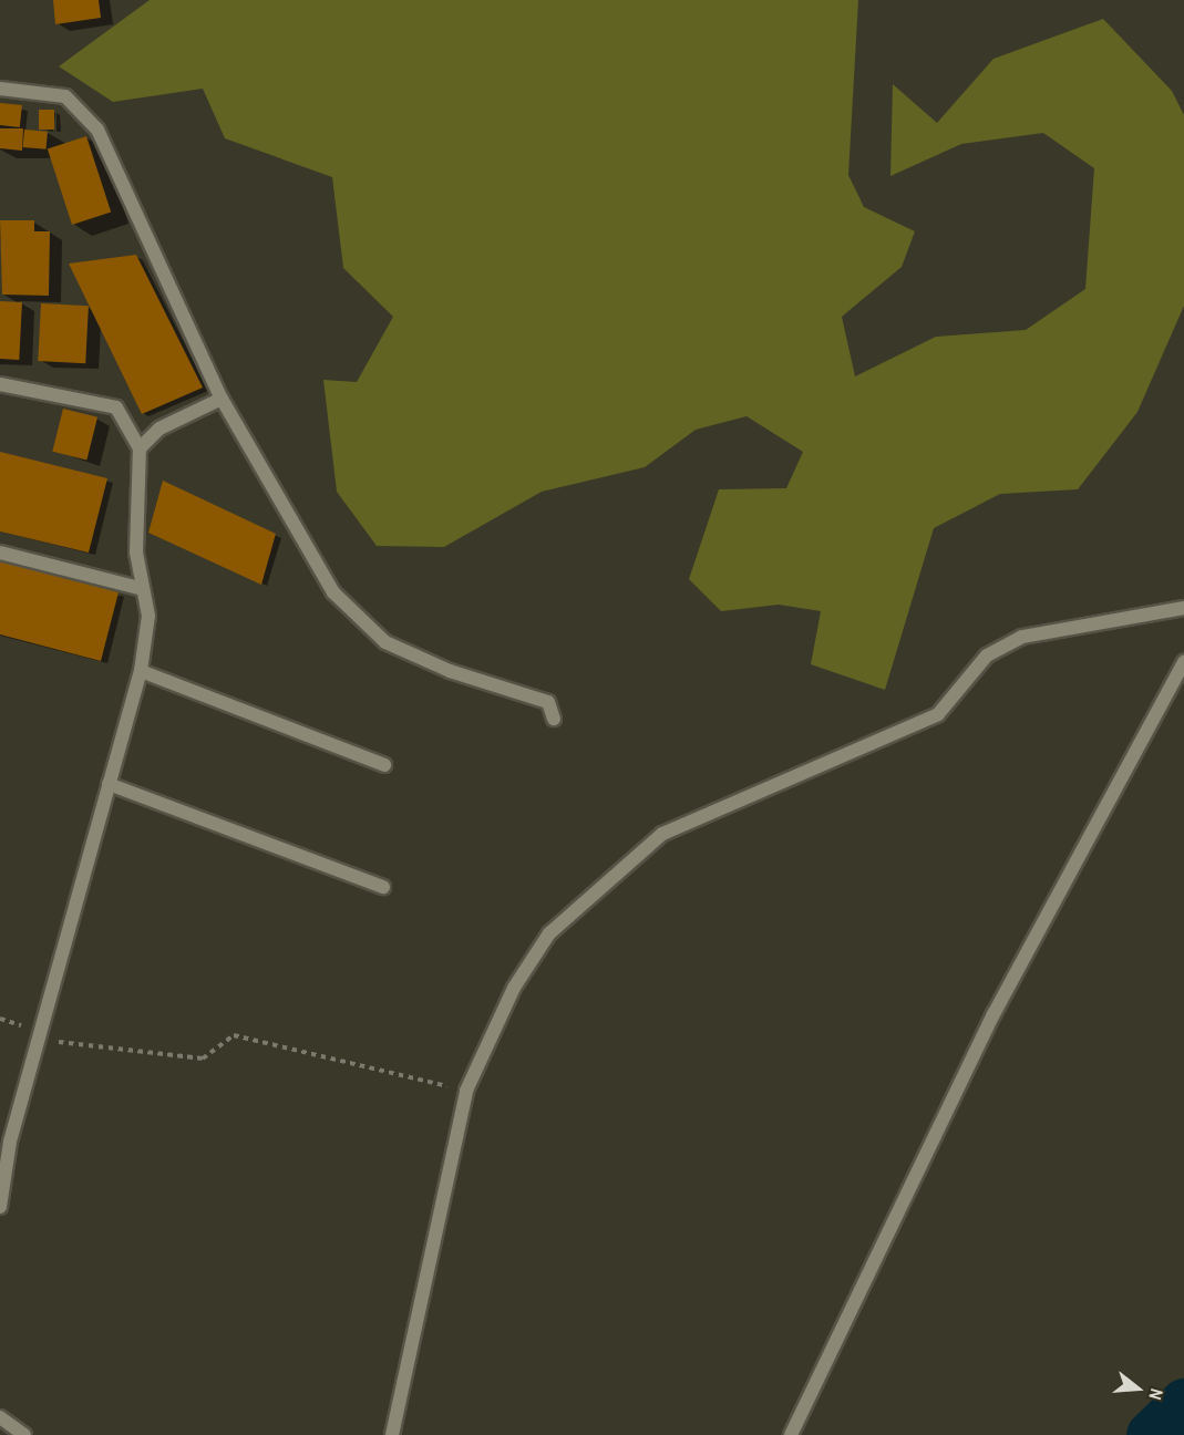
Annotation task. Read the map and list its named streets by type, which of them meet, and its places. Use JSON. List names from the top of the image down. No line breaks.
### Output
{"north":"right"}
